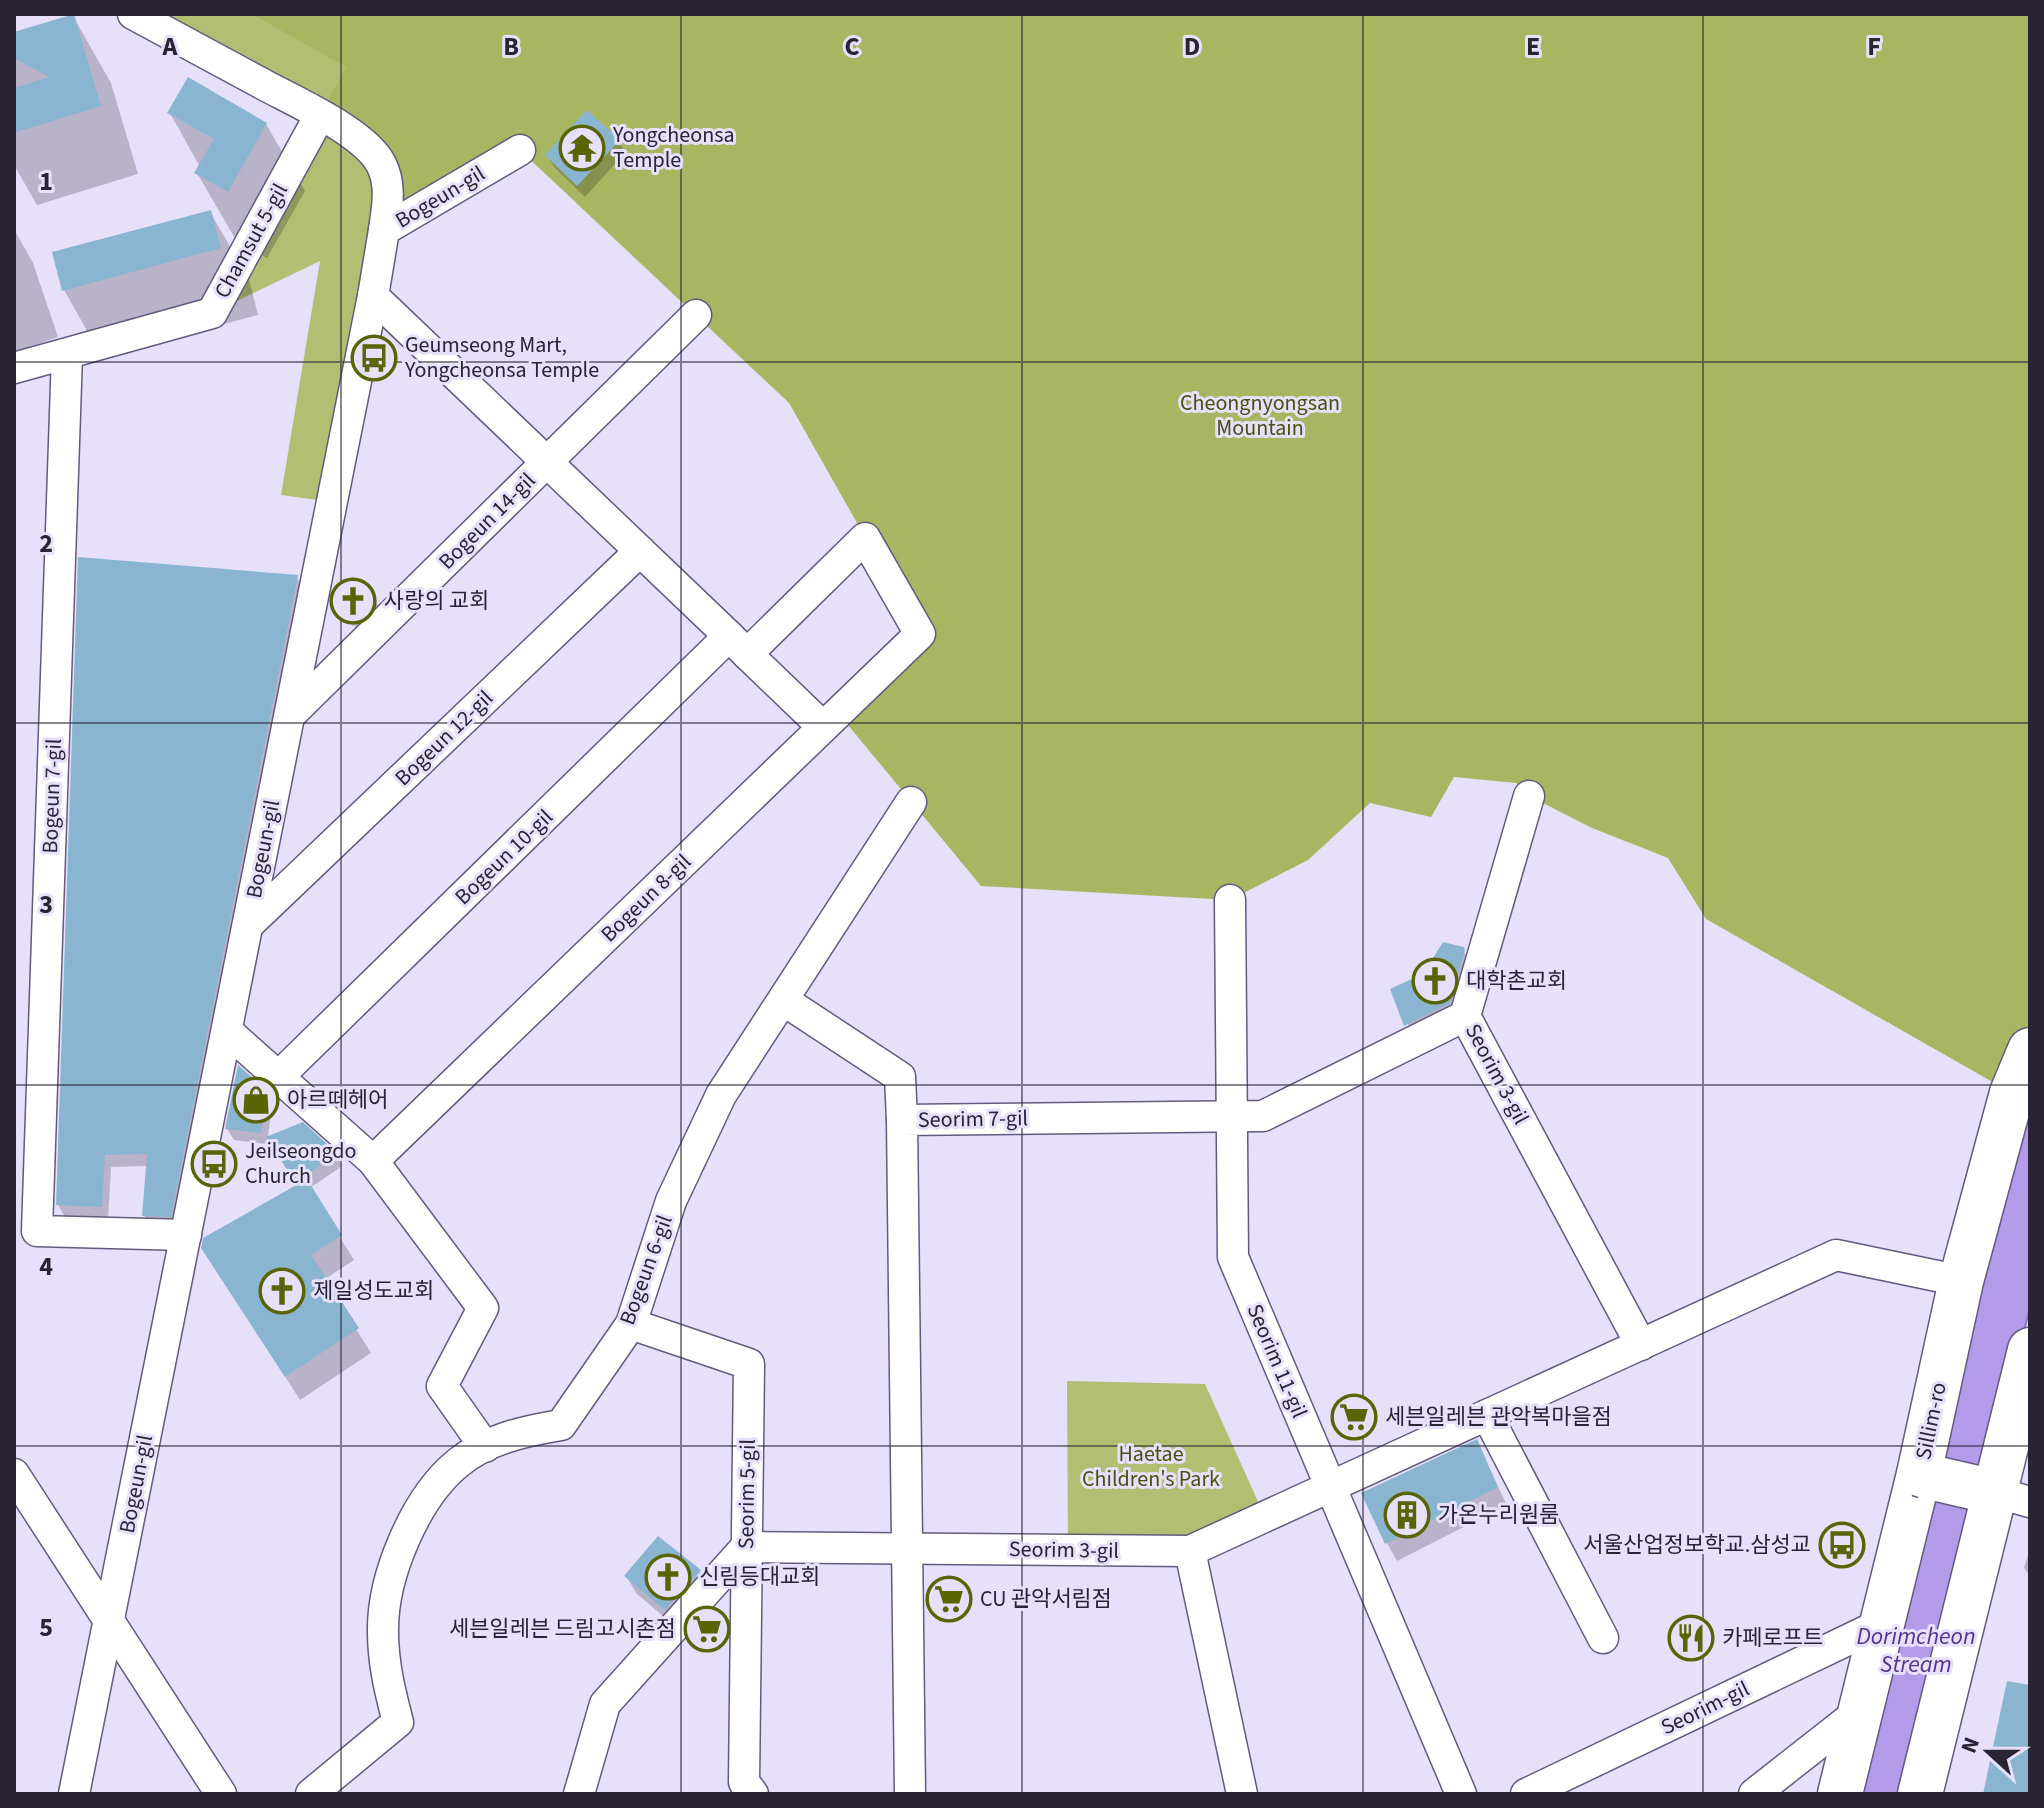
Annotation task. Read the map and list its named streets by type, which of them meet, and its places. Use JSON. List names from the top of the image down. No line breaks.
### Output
{"streets":{"main road":["Sillim-ro"],"street":["Bogeun-gil","Chamsut 5-gil","Bogeun 14-gil","Bogeun 12-gil","Bogeun 7-gil","Bogeun 10-gil","Bogeun 8-gil","Seorim 3-gil","Seorim 7-gil","Bogeun 6-gil","Seorim 11-gil","Seorim 5-gil","Seorim-gil"]},"crossings":[["Bogeun-gil","Bogeun 14-gil"],["Bogeun-gil","Bogeun 12-gil"],["Bogeun-gil","Bogeun 7-gil"],["Chamsut 5-gil","Bogeun 7-gil"],["Bogeun 10-gil","Bogeun 8-gil"],["Seorim 3-gil","Seorim 7-gil"],["Seorim 3-gil","Seorim 11-gil"],["Seorim 3-gil","Sillim-ro"],["Seorim 3-gil","Seorim 5-gil"],["Seorim 7-gil","Seorim 11-gil"],["Bogeun 6-gil","Seorim 5-gil"],["Sillim-ro","Seorim-gil"]],"water":["Dorimcheon Stream"],"parks":["Cheongnyongsan Mountain","Haetae Children's Park"],"places":{"temple":["Yongcheonsa Temple"],"bus stop":["Geumseong Mart, Yongcheonsa Temple","Jeilseongdo Church","서울산업정보학교.삼성교"],"church":["사랑의 교회","대학촌교회","제일성도교회","신림등대교회"],"shop":["아르떼헤어"],"supermarket":["세븐일레븐 관악복마을점","CU 관악서림점","세븐일레븐 드림고시촌점"],"building":["가온누리원룸"],"restaurant":["카페로프트"]},"north":"left","grid":{"columns":["A","B","C","D","E","F"],"rows":["1","2","3","4","5"]}}
